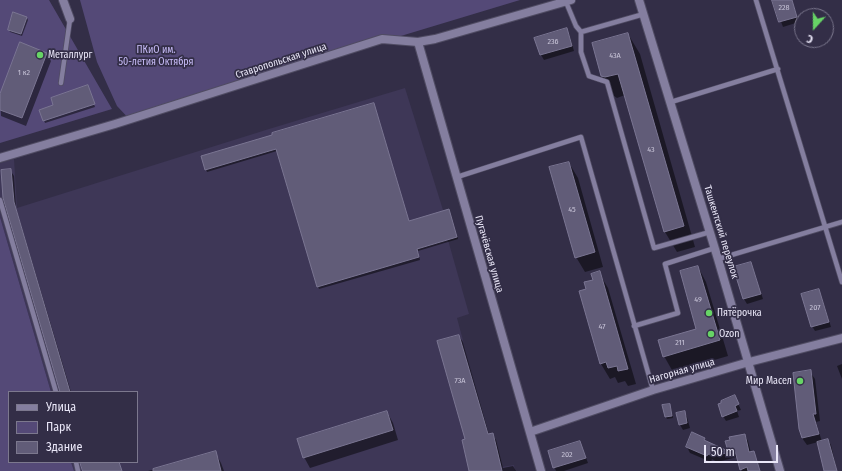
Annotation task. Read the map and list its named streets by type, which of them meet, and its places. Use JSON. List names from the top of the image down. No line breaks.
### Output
{"streets":{"street":["Ставропольская улица","Ташкентский переулок","Пугачёвская улица","Нагорная улица"]},"crossings":[["Ставропольская улица","Пугачёвская улица"],["Ташкентский переулок","Нагорная улица"],["Пугачёвская улица","Нагорная улица"]],"parks":["ПКиО им. 50-летия Октября"],"places":["Металлург","Пятёрочка","Ozon","Мир Масел"],"house_numbers":["228","236","43А","1 к2","43","45","49","207","47","211","73А","202"],"legend":["Улица","Парк","Здание"],"scale_bar":"50 m","north":"bottom"}
